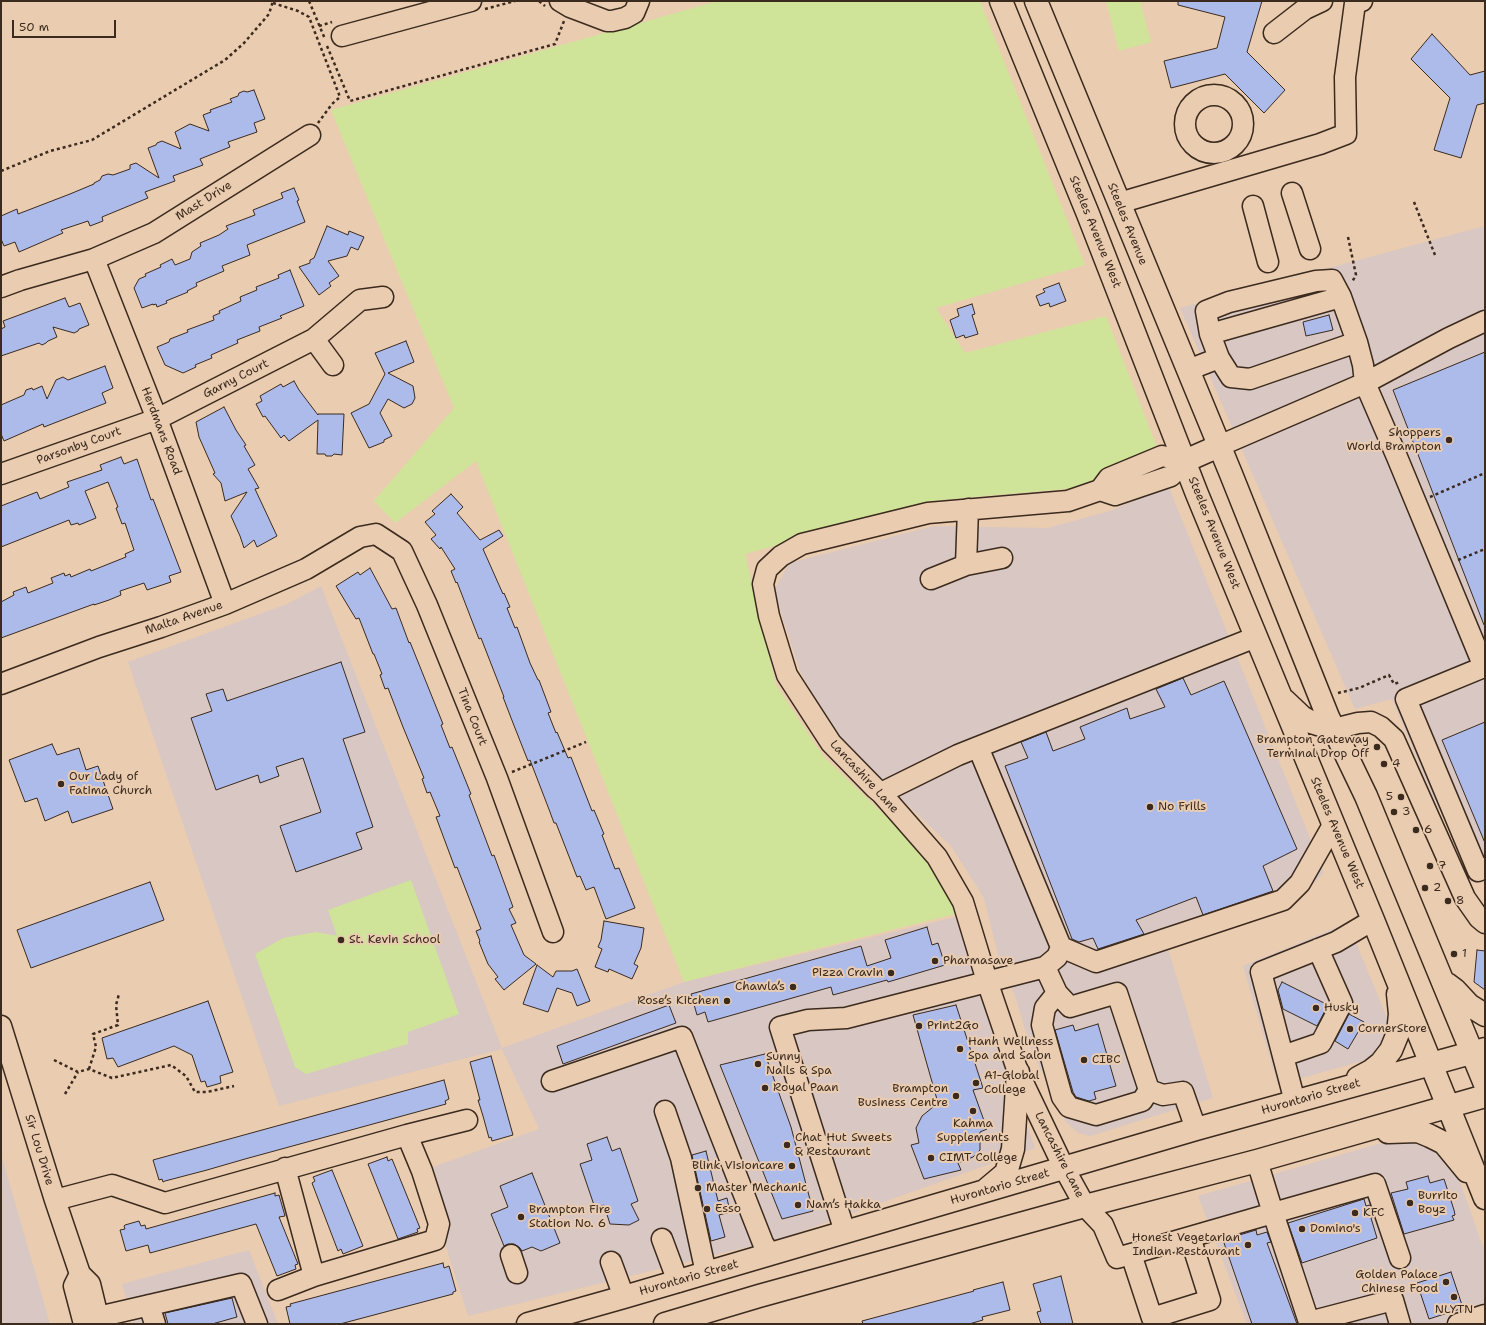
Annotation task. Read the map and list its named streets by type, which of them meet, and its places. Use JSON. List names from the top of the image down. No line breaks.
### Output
{"streets":{"main road":["Steeles Avenue","Steeles Avenue West","Hurontario Street"],"street":["Mast Drive","Garny Court","Herdmans Road","Parsonby Court","Malta Avenue","Tina Court","Lancashire Lane","Sir Lou Drive"]},"crossings":[["Mast Drive","Herdmans Road"],["Steeles Avenue West","Lancashire Lane"],["Steeles Avenue West","Hurontario Street"],["Garny Court","Herdmans Road"],["Garny Court","Parsonby Court"],["Herdmans Road","Parsonby Court"],["Herdmans Road","Malta Avenue"],["Malta Avenue","Tina Court"],["Lancashire Lane","Hurontario Street"]],"places":["Shoppers World Brampton","Brampton Gateway Terminal Drop Off","4","Our Lady of Fatima Church","5","No Frills","3","6","7","2","8","St. Kevin School","1","Pharmasave","Pizza Cravin","Chawla’s","Rose’s Kitchen","Husky","Print2Go","CornerStore","Hanh Wellness Spa and Salon","CIBC","Sunny Nails & Spa","A1-Global College","Royal Paan","Brampton Business Centre","Kahma Supplements","Chat Hut Sweets & Restaurant","CIMT College","Blink Visioncare","Master Mechanic","Burrito Boyz","Nam’s Hakka","Esso","KFC","Brampton Fire Station No. 6","Domino's","Honest Vegetarian Indian Restaurant","Golden Palace Chinese Food","NLYTN"],"scale_bar":"50 m"}
